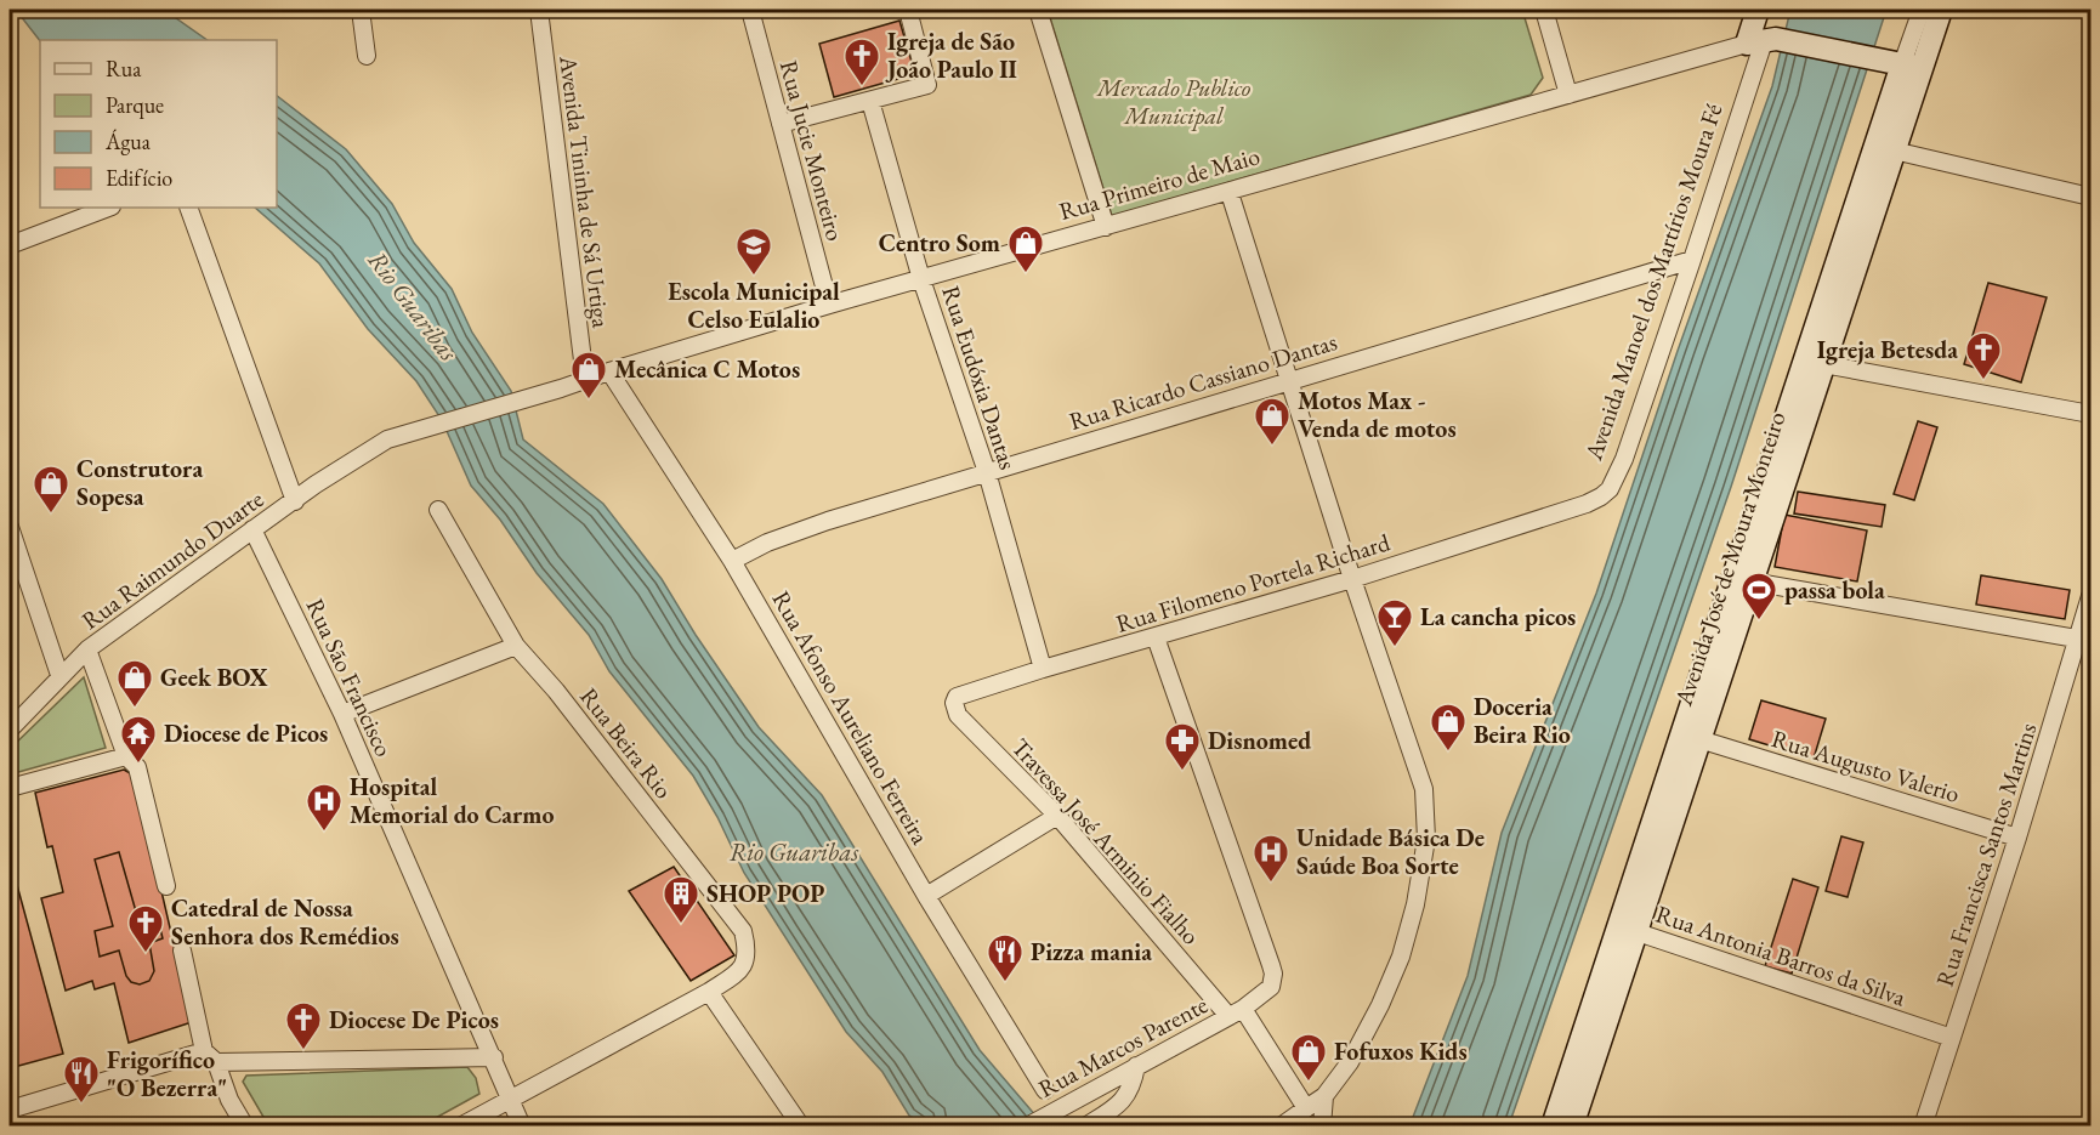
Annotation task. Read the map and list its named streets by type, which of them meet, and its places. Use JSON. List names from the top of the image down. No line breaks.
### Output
{"streets":{"main road":["Avenida Manoel dos Martírios Moura Fé","Avenida José de Moura Monteiro"],"street":["Rua Jucie Monteiro","Rua Primeiro de Maio","Avenida Tininha de Sá Urtiga","Rua Eudóxia Dantas","Rua Ricardo Cassiano Dantas","Rua Raimundo Duarte","Rua Filomeno Portela Richard","Rua São Francisco","Rua Afonso Aureliano Ferreira","Rua Beira Rio","Rua Augusto Valerio","Travessa José Arminio Fialho","Rua Francisca Santos Martins","Rua Antonia Barros da Silva","Rua Marcos Parente"]},"crossings":[["Rua Jucie Monteiro","Rua Primeiro de Maio"],["Rua Primeiro de Maio","Avenida Tininha de Sá Urtiga"],["Rua Primeiro de Maio","Avenida Manoel dos Martírios Moura Fé"],["Rua Primeiro de Maio","Rua Eudóxia Dantas"],["Rua Primeiro de Maio","Rua Raimundo Duarte"],["Rua Primeiro de Maio","Rua Afonso Aureliano Ferreira"],["Avenida Manoel dos Martírios Moura Fé","Rua Ricardo Cassiano Dantas"],["Avenida Manoel dos Martírios Moura Fé","Rua Filomeno Portela Richard"],["Rua Eudóxia Dantas","Rua Ricardo Cassiano Dantas"],["Rua Eudóxia Dantas","Rua Filomeno Portela Richard"],["Rua Ricardo Cassiano Dantas","Rua Afonso Aureliano Ferreira"],["Avenida José de Moura Monteiro","Rua Augusto Valerio"],["Avenida José de Moura Monteiro","Rua Antonia Barros da Silva"],["Rua Raimundo Duarte","Rua São Francisco"],["Rua Filomeno Portela Richard","Travessa José Arminio Fialho"],["Rua Filomeno Portela Richard","Rua Marcos Parente"],["Rua Augusto Valerio","Rua Francisca Santos Martins"],["Travessa José Arminio Fialho","Rua Marcos Parente"],["Rua Francisca Santos Martins","Rua Antonia Barros da Silva"]],"water":["Rio Guaribas"],"parks":["Mercado Publico Municipal"],"places":{"church":["Igreja de São João Paulo II","Igreja Betesda","Catedral de Nossa Senhora dos Remédios","Diocese De Picos"],"shop":["Centro Som","Mecânica C Motos","Motos Max - Venda de motos","Construtora Sopesa","Geek BOX","Doceria Beira Rio","Fofuxos Kids"],"school or university":["Escola Municipal Celso Eulalio"],"sports":["passa bola"],"bar":["La cancha picos"],"temple":["Diocese de Picos"],"pharmacy":["Disnomed"],"hospital":["Hospital Memorial do Carmo","Unidade Básica De Saúde Boa Sorte"],"building":["SHOP POP"],"restaurant":["Pizza mania","Frigorífico \"O Bezerra\""]},"legend":["Rua","Parque","Água","Edifício"]}
